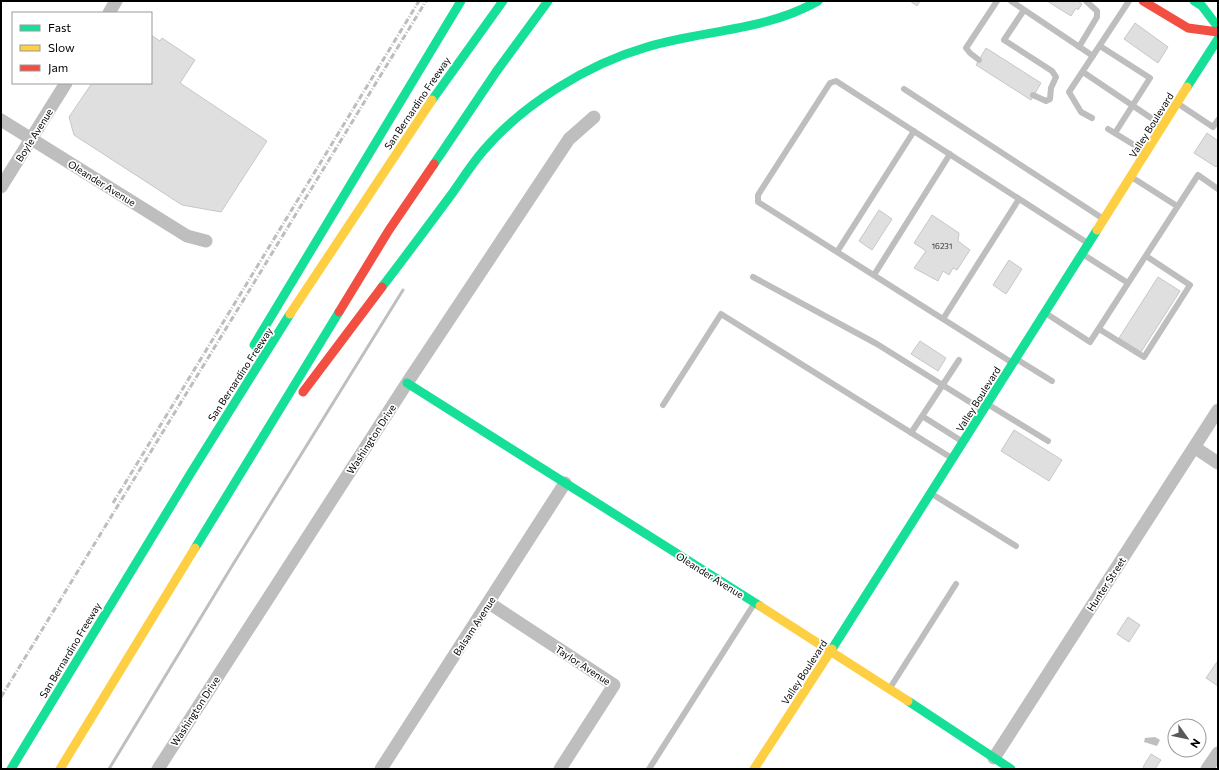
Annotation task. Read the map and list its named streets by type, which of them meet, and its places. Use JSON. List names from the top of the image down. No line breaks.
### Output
{"streets":{"main road":["San Bernardino Freeway","Valley Boulevard","Oleander Avenue"],"street":["Boyle Avenue","Washington Drive","Hunter Street","Balsam Avenue","Taylor Avenue"]},"crossings":[["Valley Boulevard","Oleander Avenue"],["Boyle Avenue","Oleander Avenue"],["Oleander Avenue","Washington Drive"],["Oleander Avenue","Hunter Street"],["Oleander Avenue","Balsam Avenue"],["Balsam Avenue","Taylor Avenue"]],"house_numbers":["16231"],"legend":["Fast","Slow","Jam"],"north":"bottom right"}
